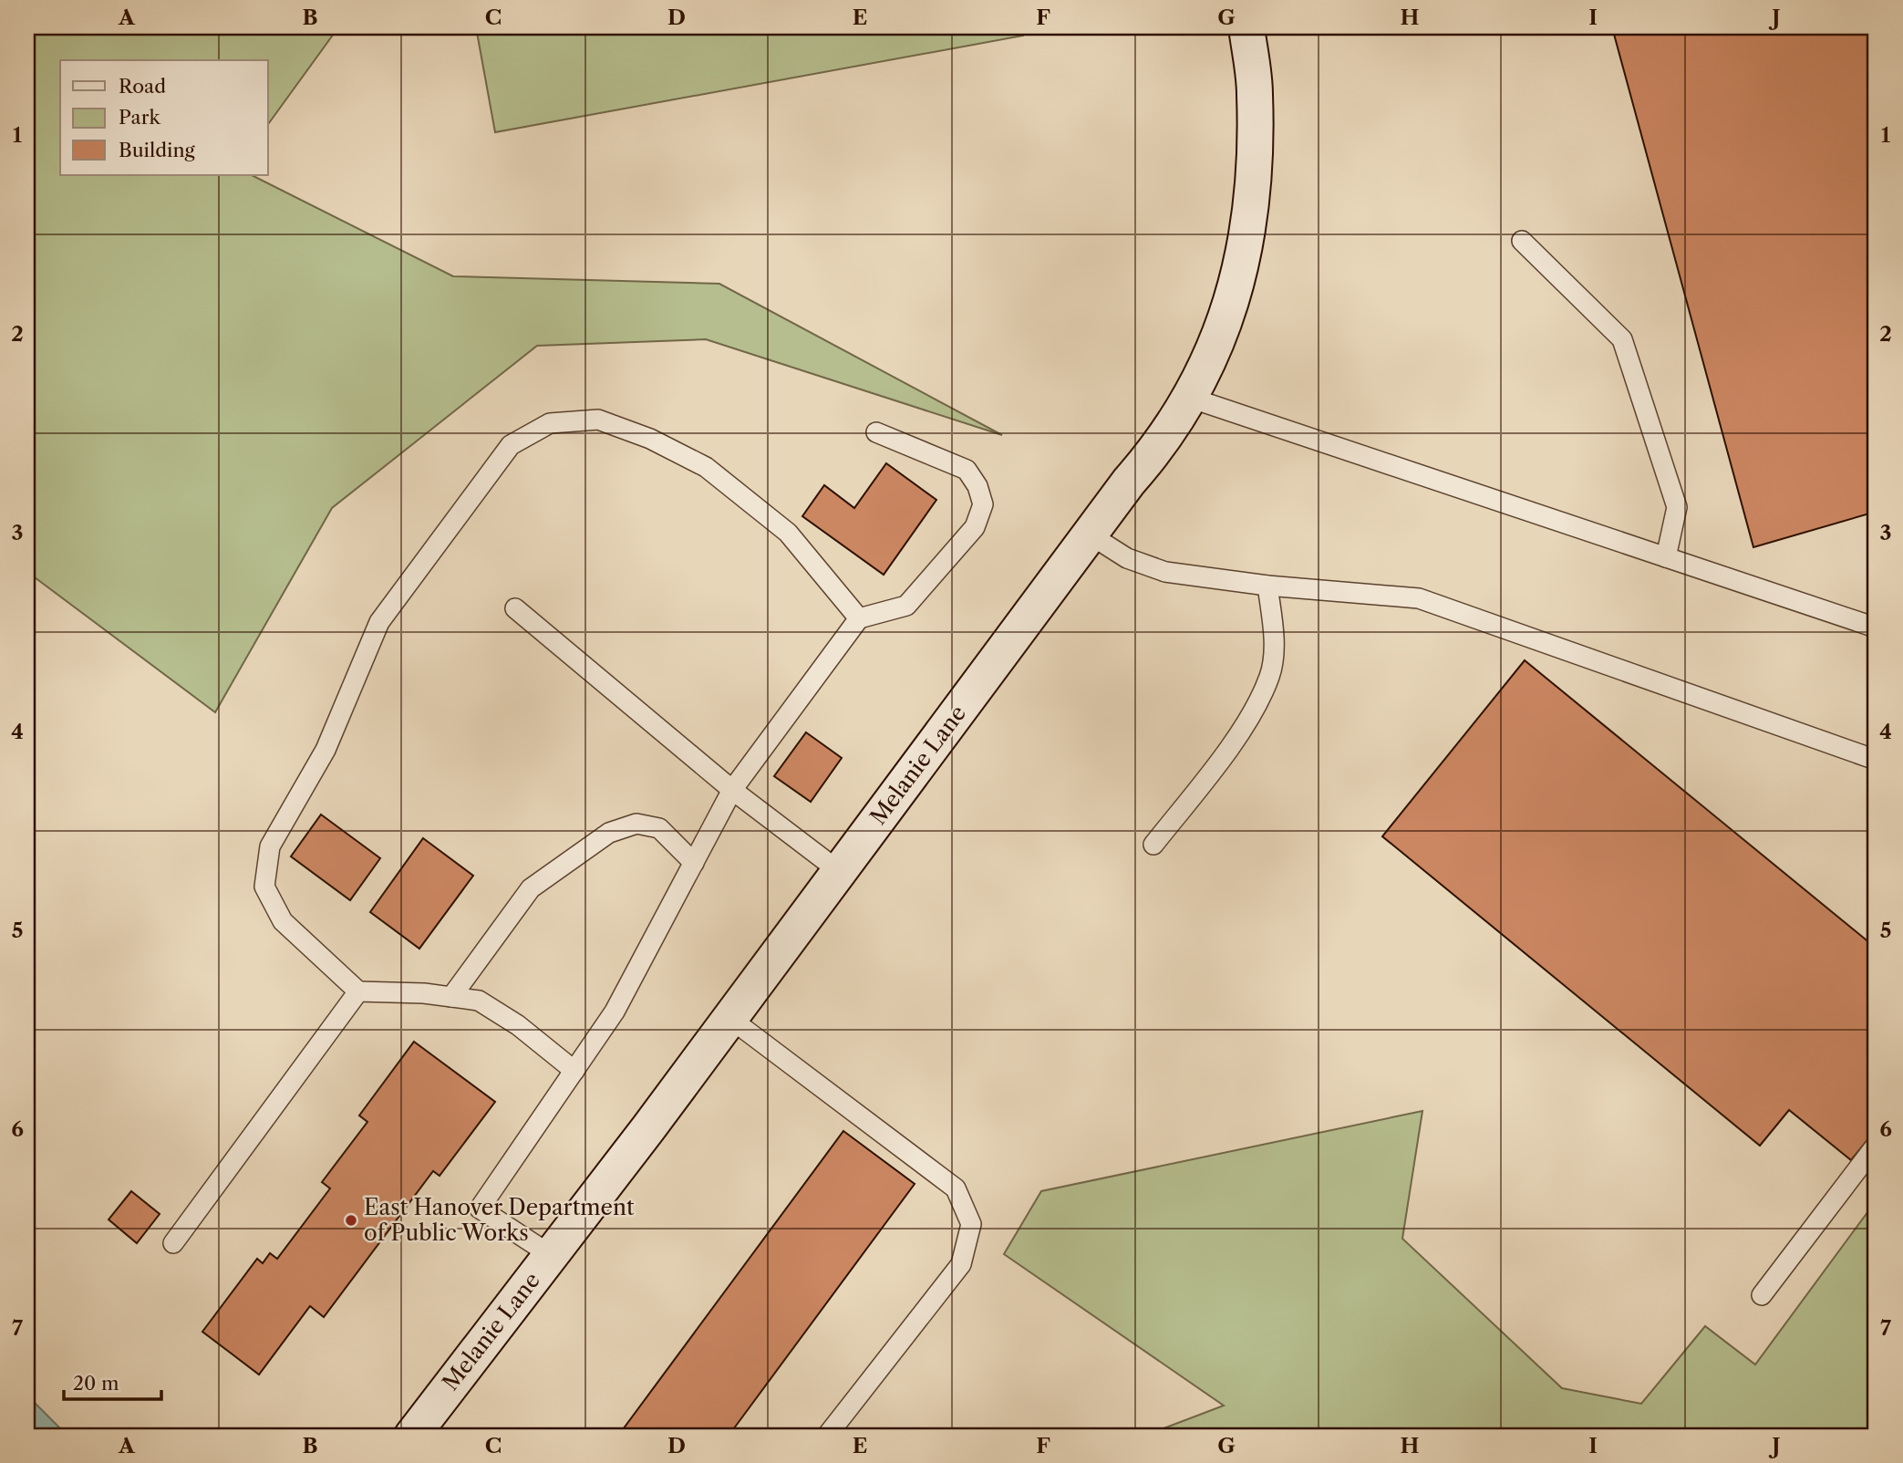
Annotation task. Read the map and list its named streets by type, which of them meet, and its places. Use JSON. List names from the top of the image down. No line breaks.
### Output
{"streets":{"street":["Melanie Lane"]},"places":["East Hanover Department of Public Works"],"legend":["Road","Park","Building"],"scale_bar":"20 m","grid":{"columns":["A","B","C","D","E","F","G","H","I","J"],"rows":["1","2","3","4","5","6","7"]}}
